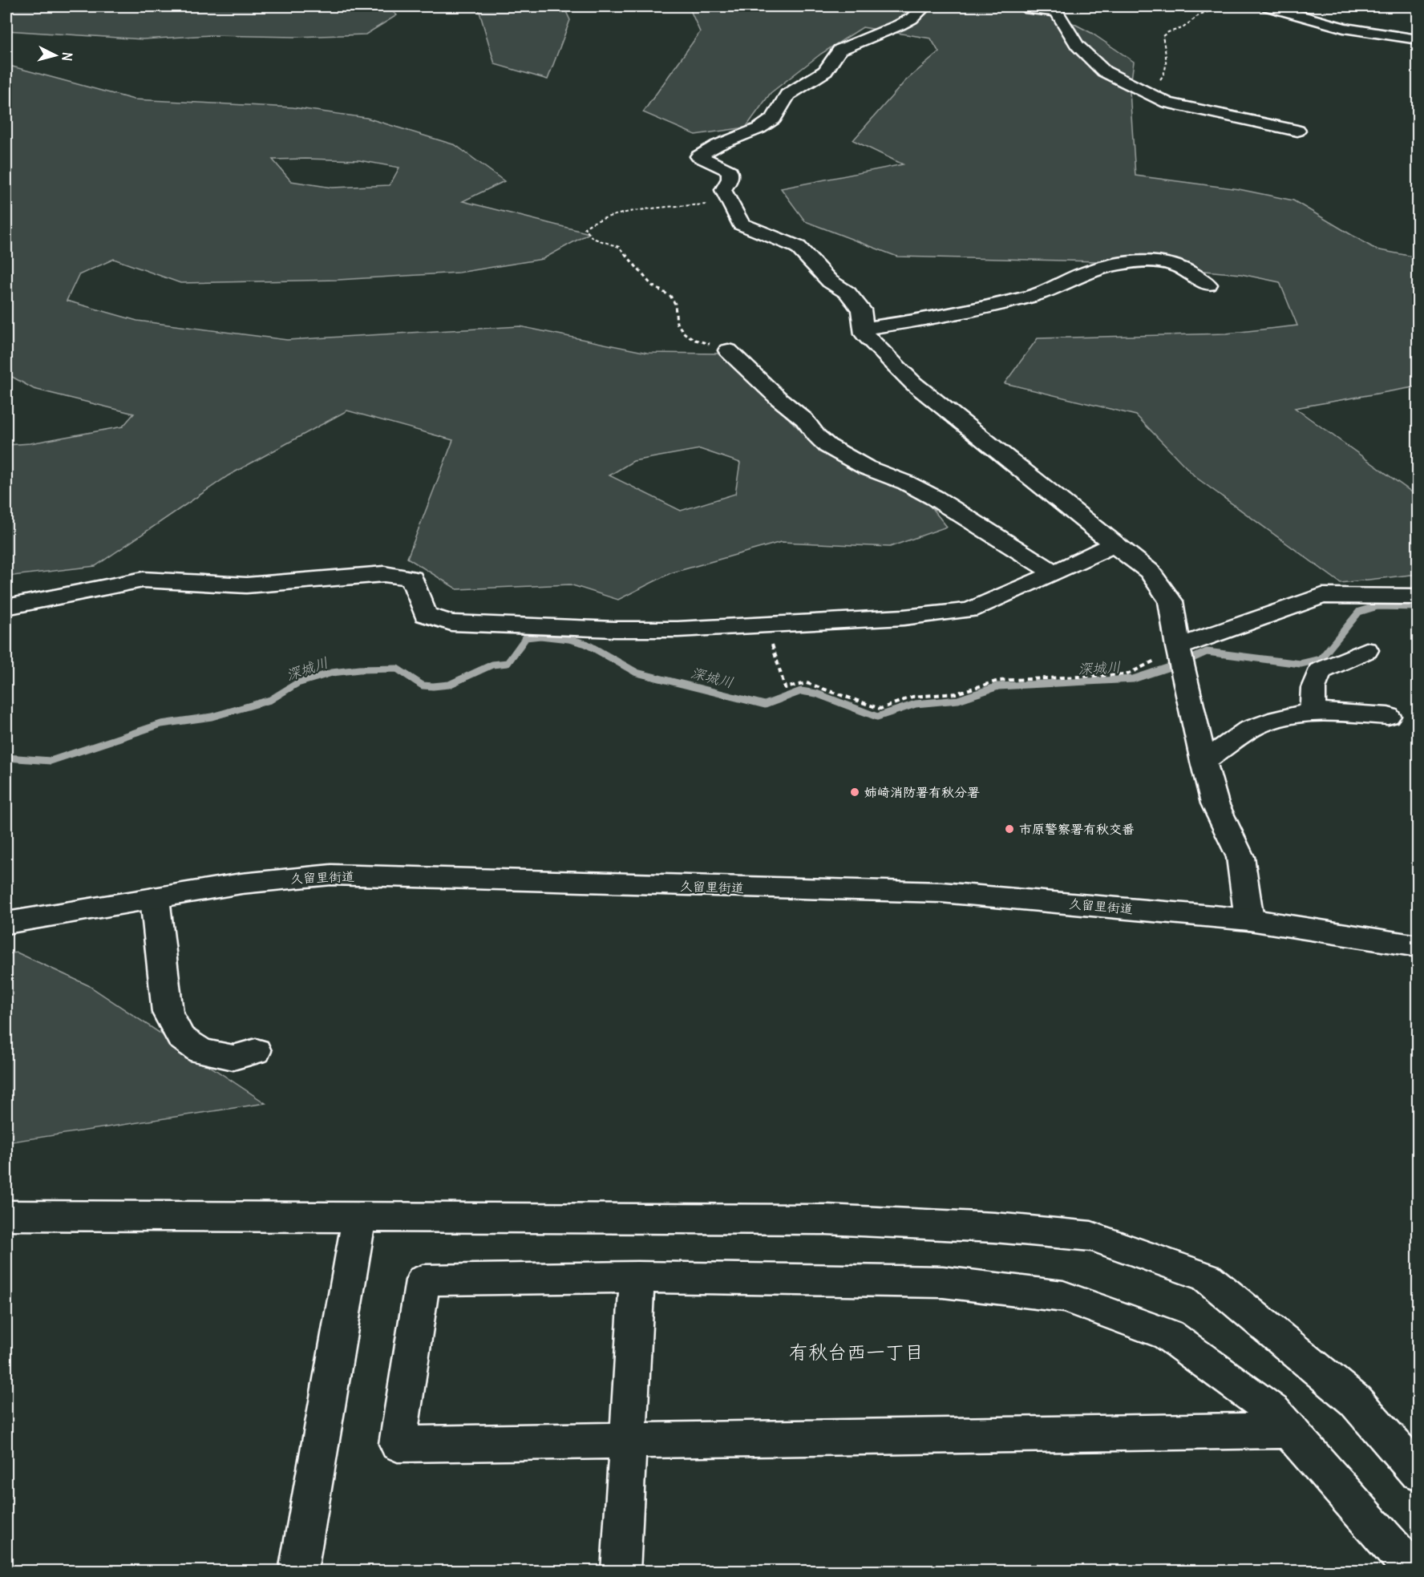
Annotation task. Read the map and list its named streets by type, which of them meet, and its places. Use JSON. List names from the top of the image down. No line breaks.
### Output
{"streets":{"street":["久留里街道"]},"districts":["有秋台西一丁目"],"water":["深城川"],"places":["姉崎消防署有秋分署","市原警察署有秋交番"],"north":"right"}
